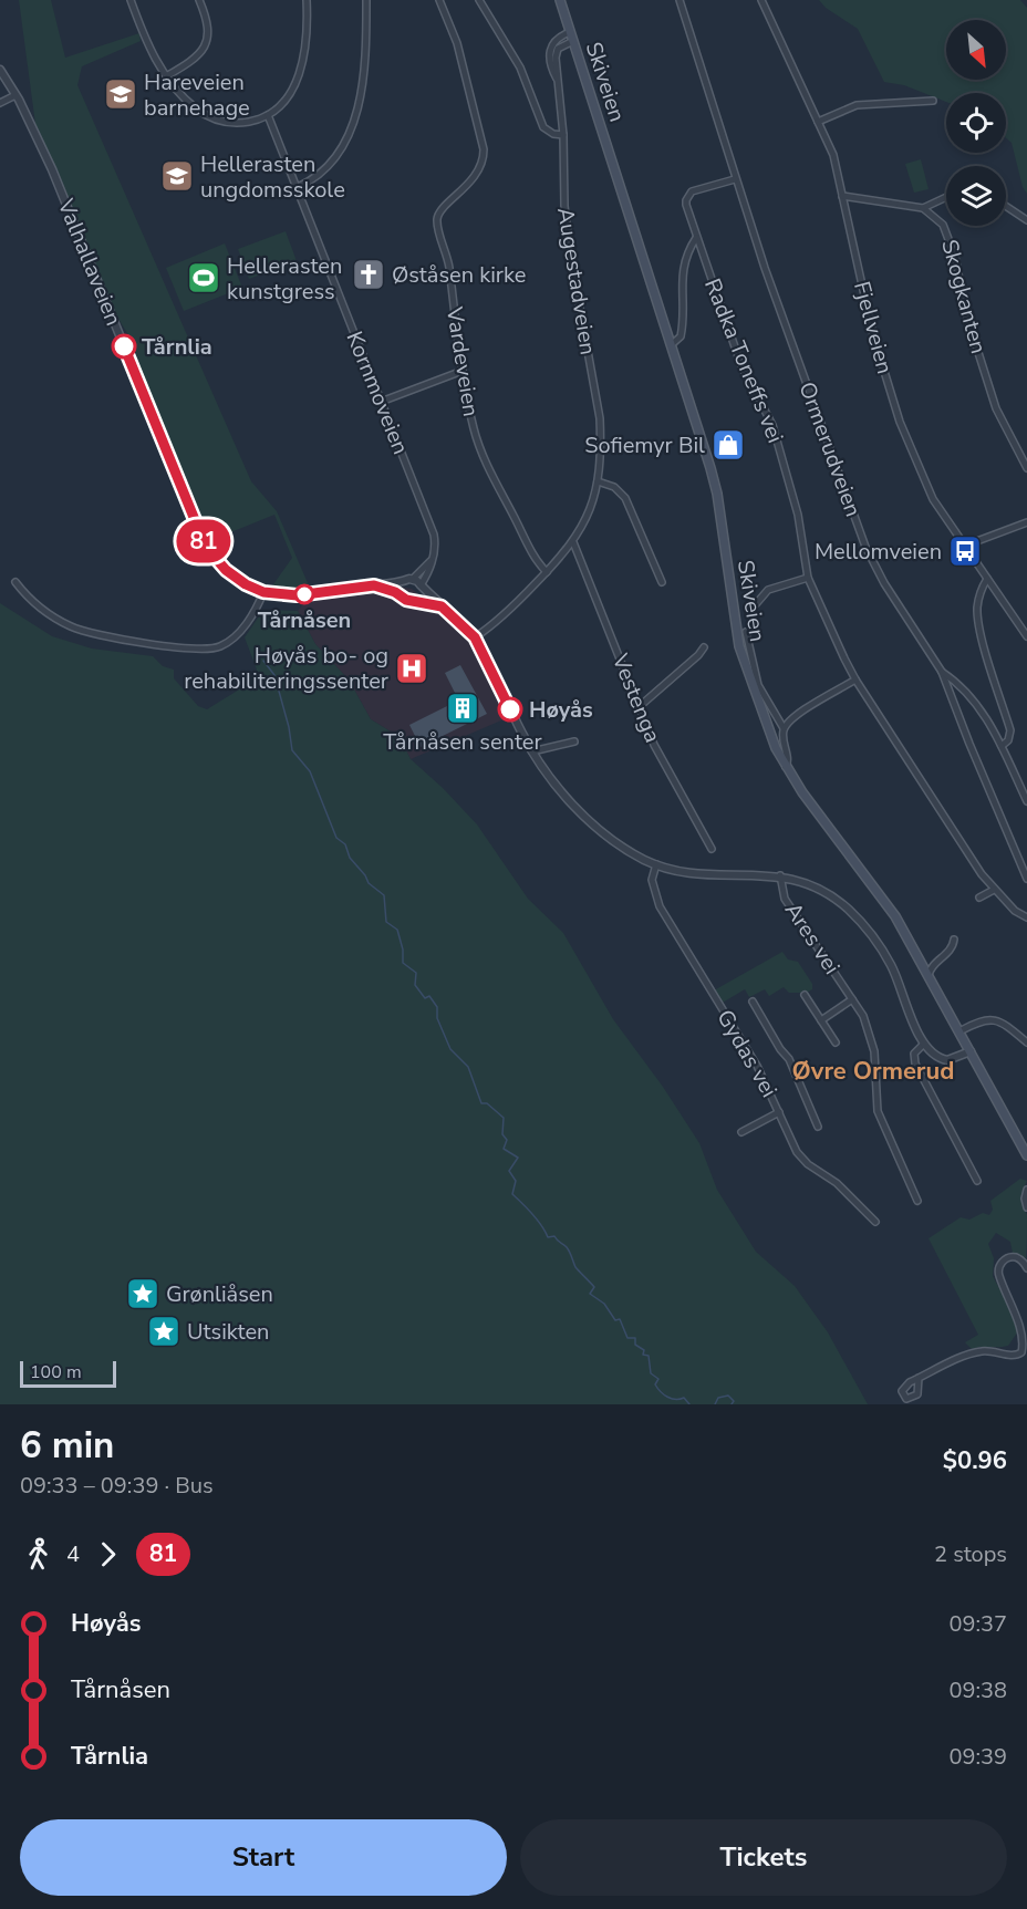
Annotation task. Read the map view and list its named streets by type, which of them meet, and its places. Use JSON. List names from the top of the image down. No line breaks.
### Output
{"streets":{"main road":["Skiveien"],"street":["Valhallaveien","Augestadveien","Skogkanten","Fjellveien","Radka Toneffs vei","Vardeveien","Kornmoveien","Ormerudveien","Vestenga","Ares vei","Gydas vei"]},"crossings":[["Skiveien","Augestadveien"],["Valhallaveien","Kornmoveien"],["Augestadveien","Vardeveien"],["Augestadveien","Vestenga"],["Radka Toneffs vei","Ormerudveien"]],"districts":["Øvre Ormerud"],"places":{"school or university":["Hareveien barnehage","Hellerasten ungdomsskole"],"church":["Øståsen kirke"],"sports":["Hellerasten kunstgress"],"other":["Tårnlia","Tårnåsen","Høyås"],"shop":["Sofiemyr Bil"],"bus stop":["Mellomveien"],"hospital":["Høyås bo- og rehabiliteringssenter"],"building":["Tårnåsen senter"],"place":["Grønliåsen","Utsikten"]},"lines":["bus line 81"],"scale_bar":"100 m","north":"bottom right","page":{"on_map":"81","scale":"100 m","heading":["6 min","09:33 – 09:39 · Bus","$0.96"],"legs":["4","81","2 stops"],"list":[{"name":"Høyås","value":"09:37"},{"name":"Tårnåsen","value":"09:38"},{"name":"Tårnlia","value":"09:39"}],"buttons":["Start","Tickets"]}}
